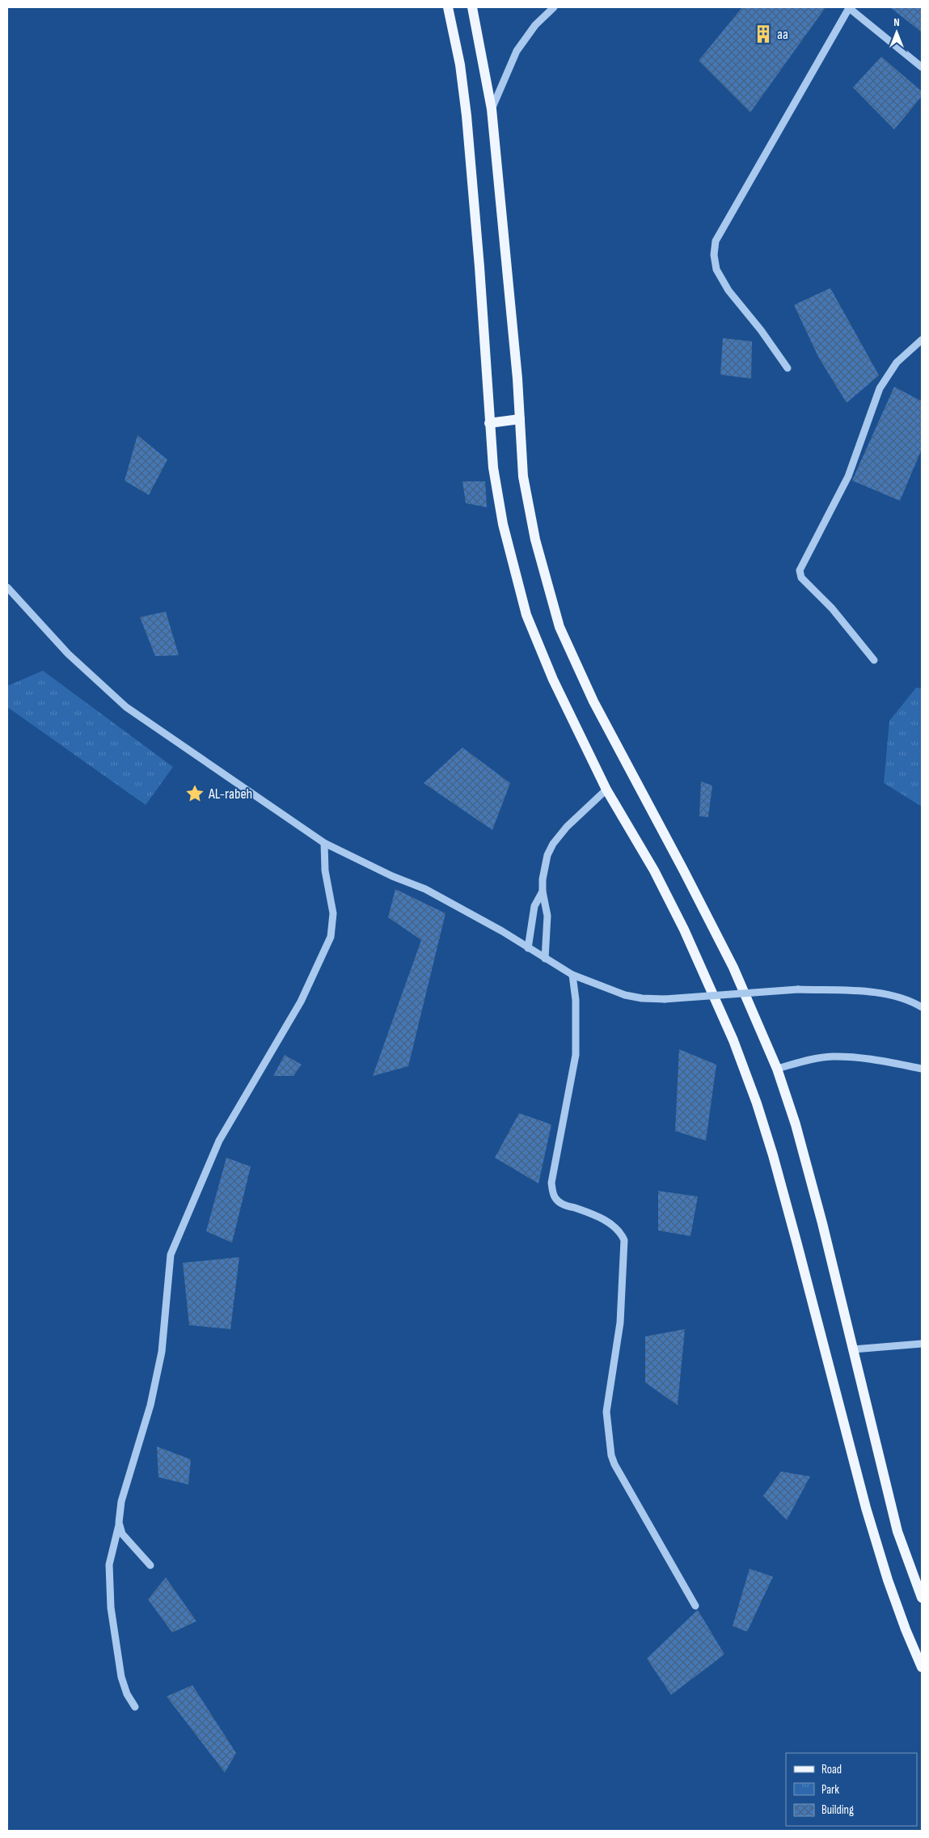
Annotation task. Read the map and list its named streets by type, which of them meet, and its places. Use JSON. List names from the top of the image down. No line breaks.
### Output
{"places":{"building":["aa"],"place":["AL-rabeh"]},"legend":["Road","Park","Building"],"north":"top"}
